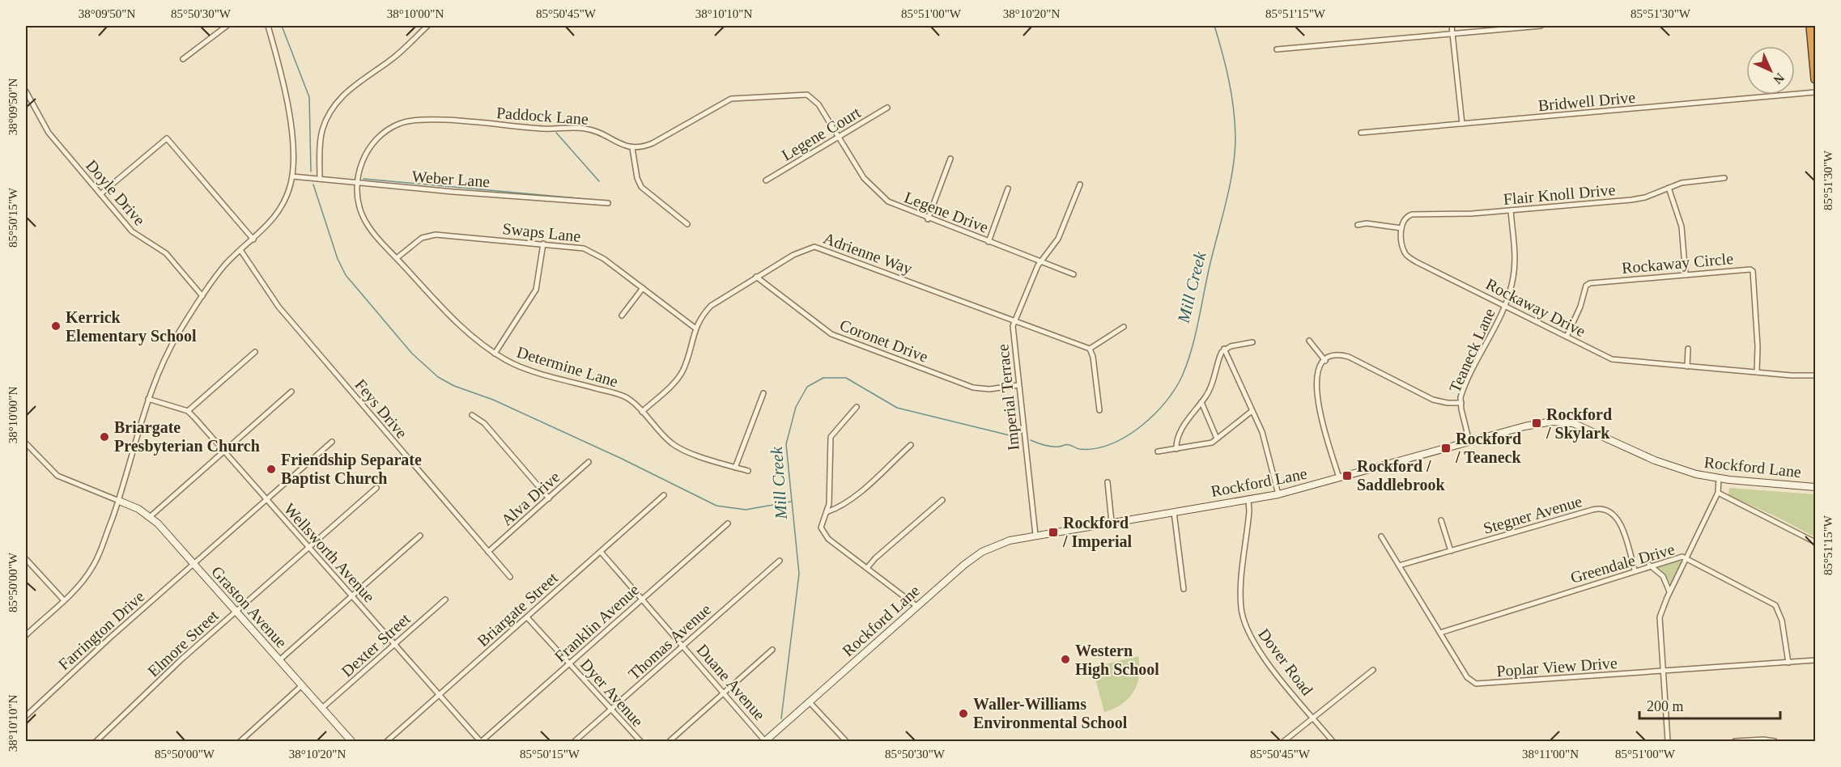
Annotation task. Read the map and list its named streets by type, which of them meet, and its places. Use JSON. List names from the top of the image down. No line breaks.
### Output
{"streets":{"main road":["Rockford Lane","Graston Avenue"],"street":["Bridwell Drive","Paddock Lane","Legene Court","Weber Lane","Doyle Drive","Flair Knoll Drive","Legene Drive","Swaps Lane","Adrienne Way","Rockaway Circle","Rockaway Drive","Coronet Drive","Teaneck Lane","Determine Lane","Imperial Terrace","Feys Drive","Alva Drive","Stegner Avenue","Wellsworth Avenue","Greendale Drive","Briargate Street","Franklin Avenue","Farrington Drive","Thomas Avenue","Elmore Street","Dexter Street","Dover Road","Poplar View Drive","Duane Avenue","Dyer Avenue"]},"crossings":[["Paddock Lane","Weber Lane"],["Paddock Lane","Determine Lane"],["Legene Court","Legene Drive"],["Weber Lane","Determine Lane"],["Flair Knoll Drive","Rockaway Drive"],["Flair Knoll Drive","Teaneck Lane"],["Legene Drive","Imperial Terrace"],["Swaps Lane","Adrienne Way"],["Swaps Lane","Determine Lane"],["Adrienne Way","Coronet Drive"],["Adrienne Way","Determine Lane"],["Adrienne Way","Imperial Terrace"],["Rockaway Circle","Rockaway Drive"],["Rockaway Drive","Teaneck Lane"],["Coronet Drive","Imperial Terrace"],["Teaneck Lane","Rockford Lane"],["Imperial Terrace","Rockford Lane"],["Feys Drive","Alva Drive"],["Rockford Lane","Dover Road"],["Rockford Lane","Duane Avenue"],["Stegner Avenue","Greendale Drive"],["Stegner Avenue","Poplar View Drive"],["Wellsworth Avenue","Briargate Street"],["Wellsworth Avenue","Franklin Avenue"],["Wellsworth Avenue","Farrington Drive"],["Wellsworth Avenue","Elmore Street"],["Wellsworth Avenue","Dexter Street"],["Greendale Drive","Poplar View Drive"],["Graston Avenue","Farrington Drive"],["Graston Avenue","Elmore Street"],["Graston Avenue","Dexter Street"],["Briargate Street","Duane Avenue"],["Briargate Street","Dyer Avenue"],["Franklin Avenue","Duane Avenue"],["Franklin Avenue","Dyer Avenue"],["Thomas Avenue","Duane Avenue"],["Thomas Avenue","Dyer Avenue"]],"water":["Mill Creek"],"places":{"other":["Kerrick Elementary School","Briargate Presbyterian Church","Friendship Separate Baptist Church","Western High School","Waller-Williams Environmental School"],"transit":["Rockford / Skylark","Rockford / Teaneck","Rockford / Saddlebrook","Rockford / Imperial"]},"scale_bar":"200 m","north":"bottom right","coordinates":["38°09'50\"N","85°50'30\"W","38°10'00\"N","85°50'45\"W","38°10'10\"N","85°51'00\"W","38°10'20\"N","85°51'15\"W","85°51'30\"W","85°50'15\"W","85°50'00\"W","38°11'00\"N"]}
